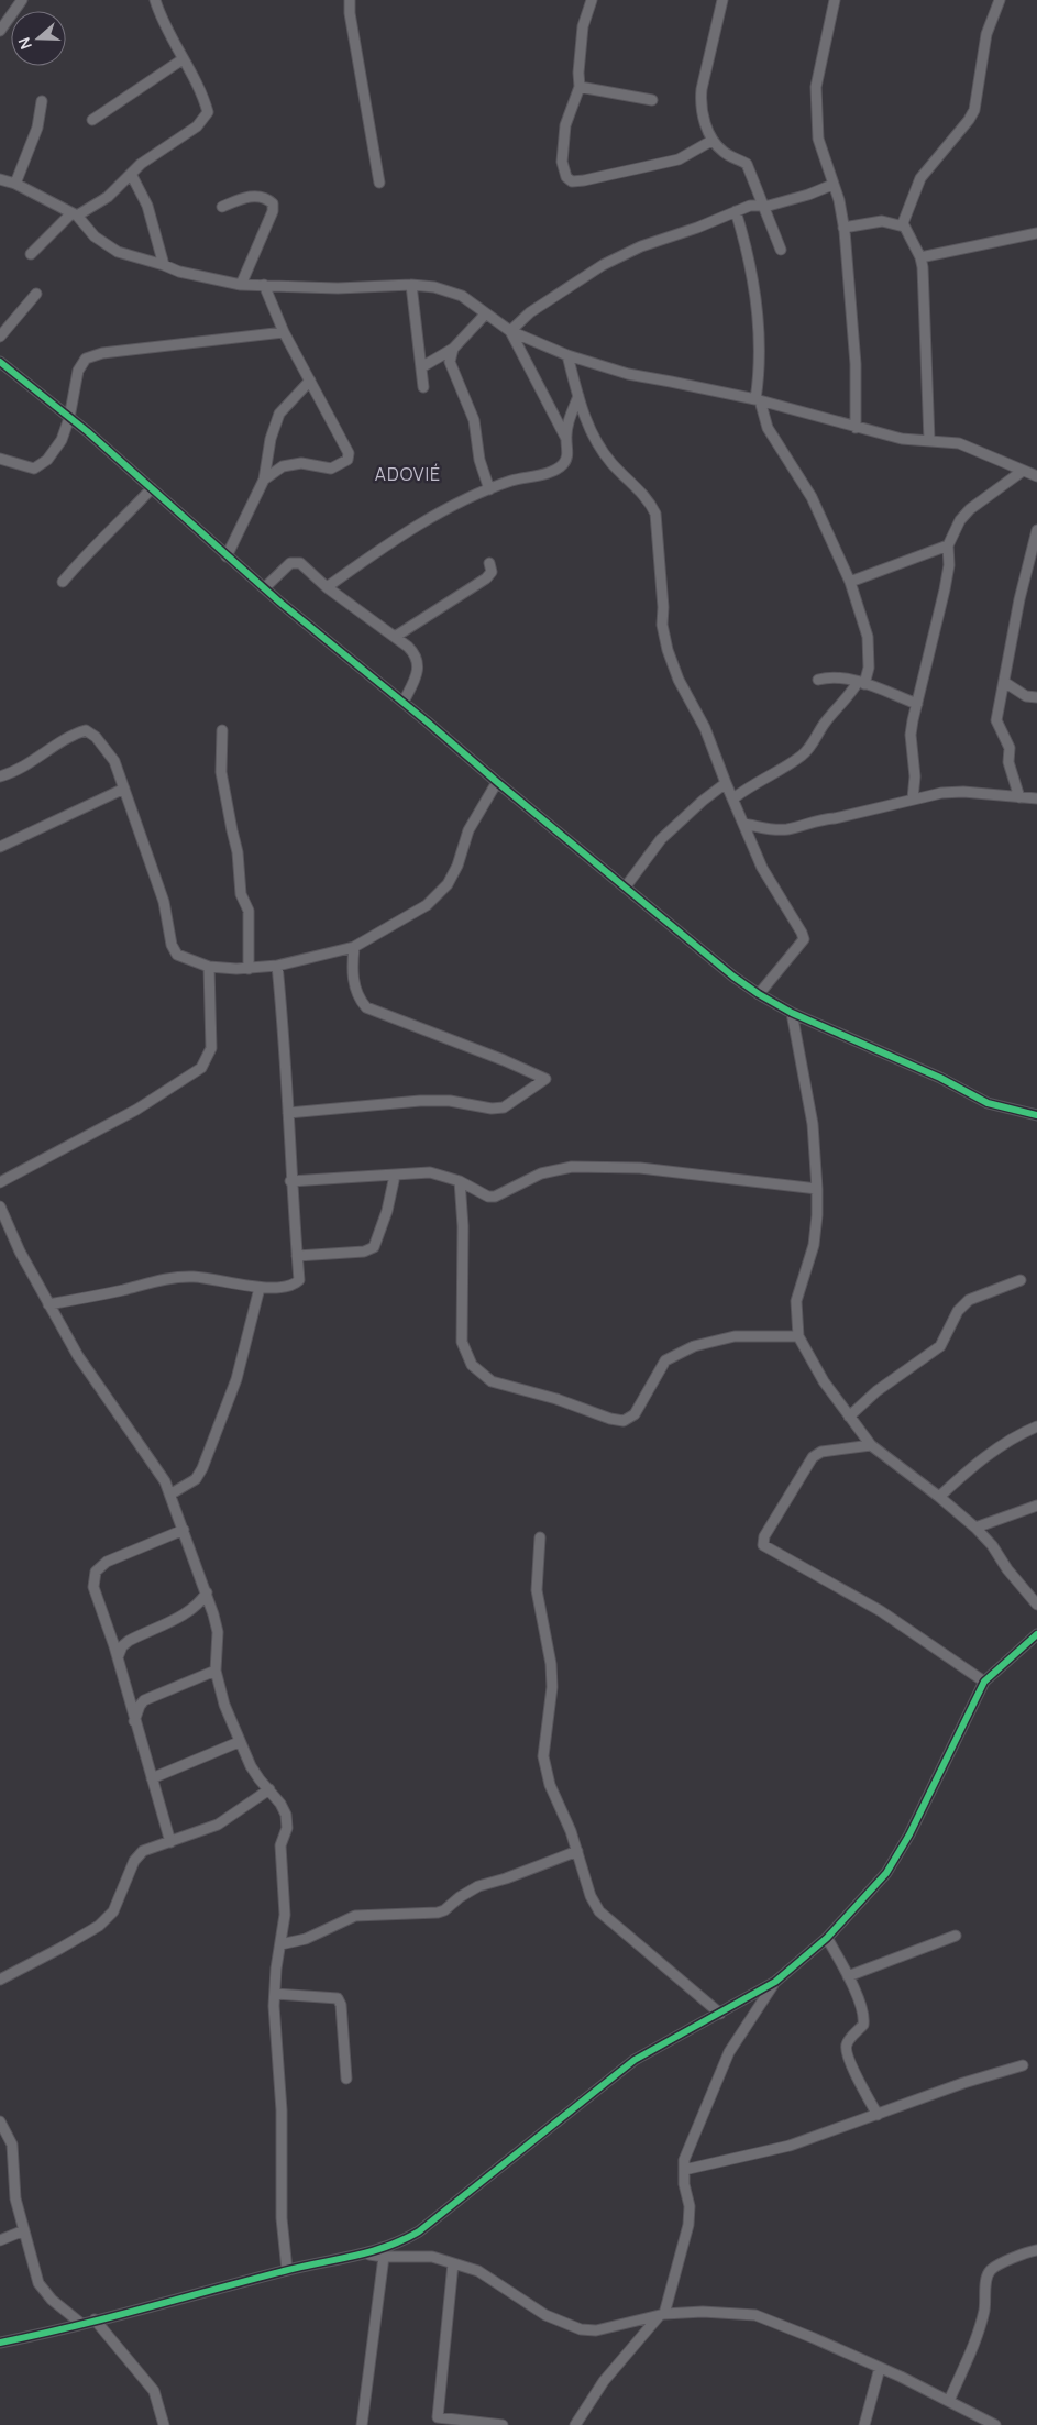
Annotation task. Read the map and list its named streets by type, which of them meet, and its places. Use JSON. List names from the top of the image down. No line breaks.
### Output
{"districts":["ADOVIÉ"],"north":"left"}
